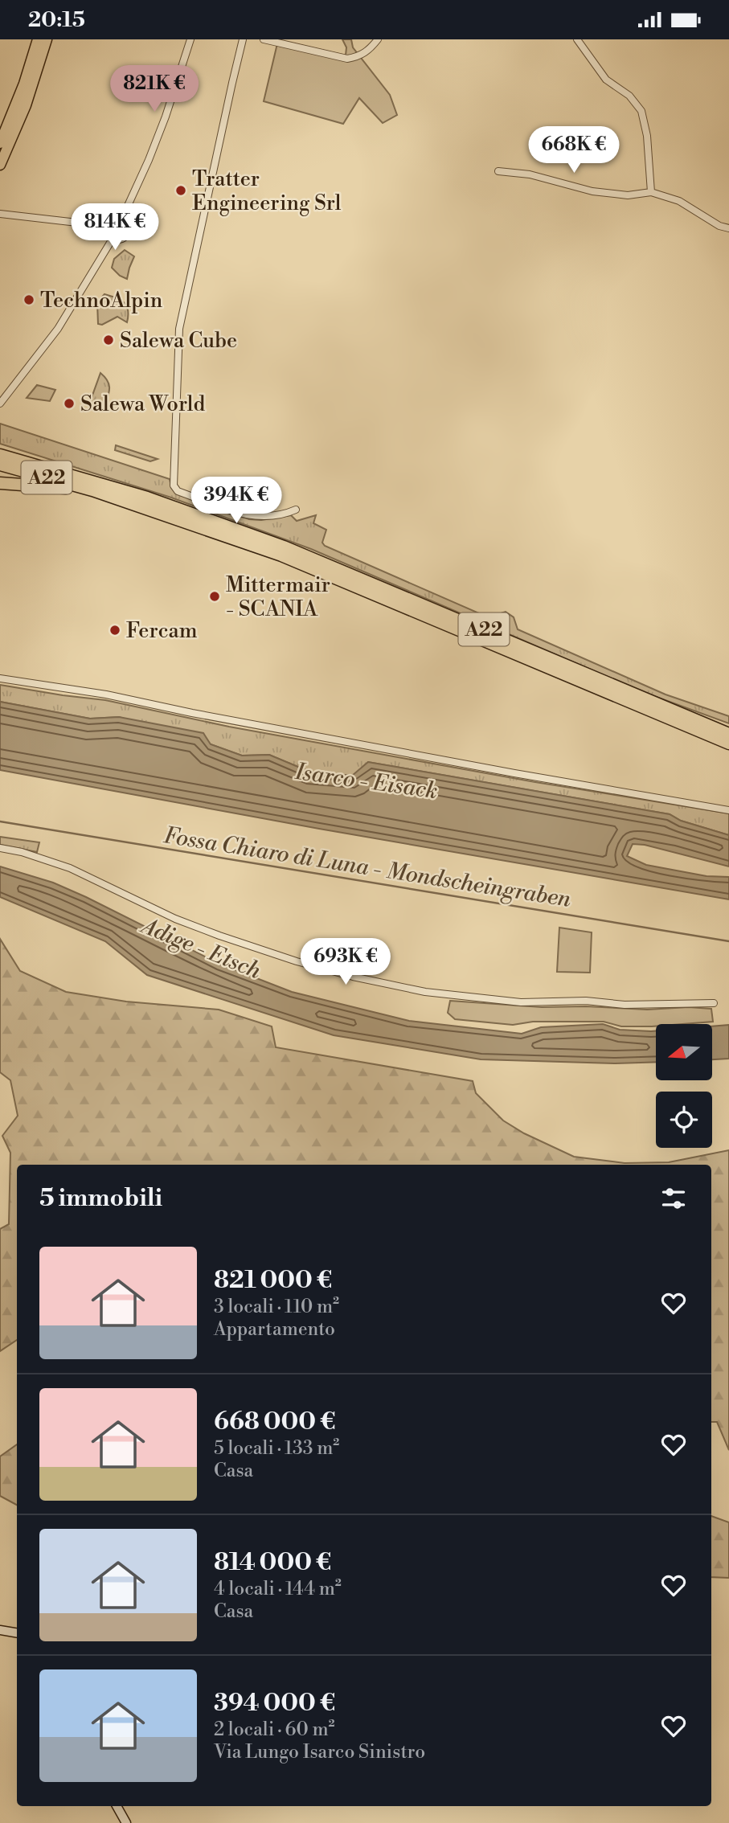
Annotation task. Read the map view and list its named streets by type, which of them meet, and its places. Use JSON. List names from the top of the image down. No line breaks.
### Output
{"streets":{"highway":["A22"]},"water":["Isarco - Eisack","Fossa Chiaro di Luna - Mondscheingraben","Adige - Etsch"],"places":["Tratter Engineering Srl","TechnoAlpin","Salewa Cube","Salewa World","Mittermair - SCANIA","Fercam"],"north":"left","page":{"status":"20:15","price":["821K €","668K €","814K €","394K €","693K €"],"heading":"5 immobili","list":[{"name":"821 000 €","note":"3 locali · 110 m² · Appartamento"},{"name":"668 000 €","note":"5 locali · 133 m² · Casa"},{"name":"814 000 €","note":"4 locali · 144 m² · Casa"},{"name":"394 000 €","note":"2 locali · 60 m² · Via Lungo Isarco Sinistro"}]}}
